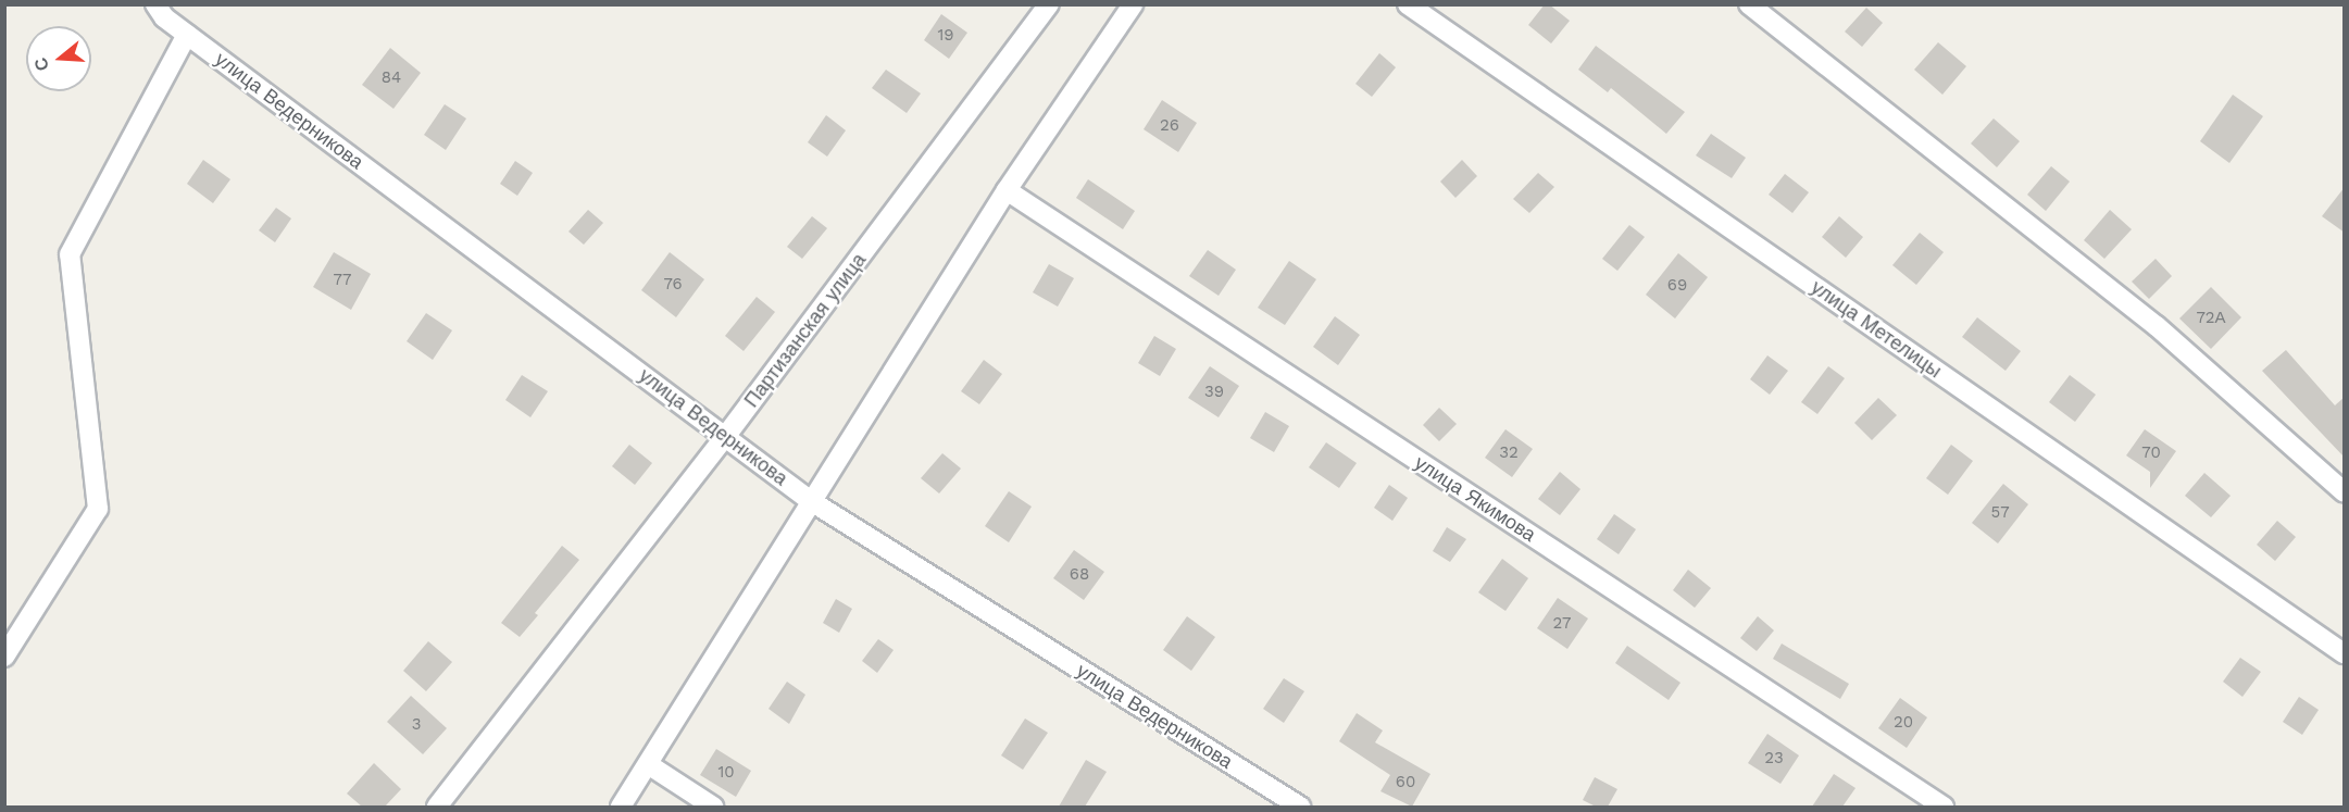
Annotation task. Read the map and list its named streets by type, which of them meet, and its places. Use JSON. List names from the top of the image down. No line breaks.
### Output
{"streets":{"street":["улица Ведерникова","улица Метелицы","Партизанская улица","улица Якимова"]},"crossings":[["улица Ведерникова","Партизанская улица"]],"house_numbers":["19","84","26","77","76","69","72А","39","32","70","57","68","27","20","3","23","10","60"],"north":"left"}
